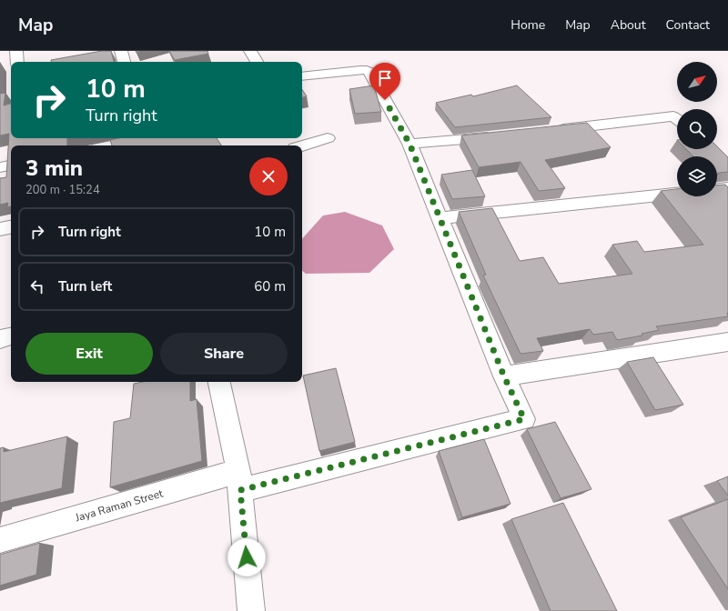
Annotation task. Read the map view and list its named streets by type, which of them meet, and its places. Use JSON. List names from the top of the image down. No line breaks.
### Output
{"streets":{"street":["Jaya Raman Street"]},"north":"top right","page":{"header":"Map","nav":["Home","Map","About","Contact"],"turn":["10 m","Turn right"],"heading":["3 min","200 m · 15:24"],"list":[{"name":"Turn right","value":"10 m"},{"name":"Turn left","value":"60 m"}],"buttons":["Exit","Share"]}}
